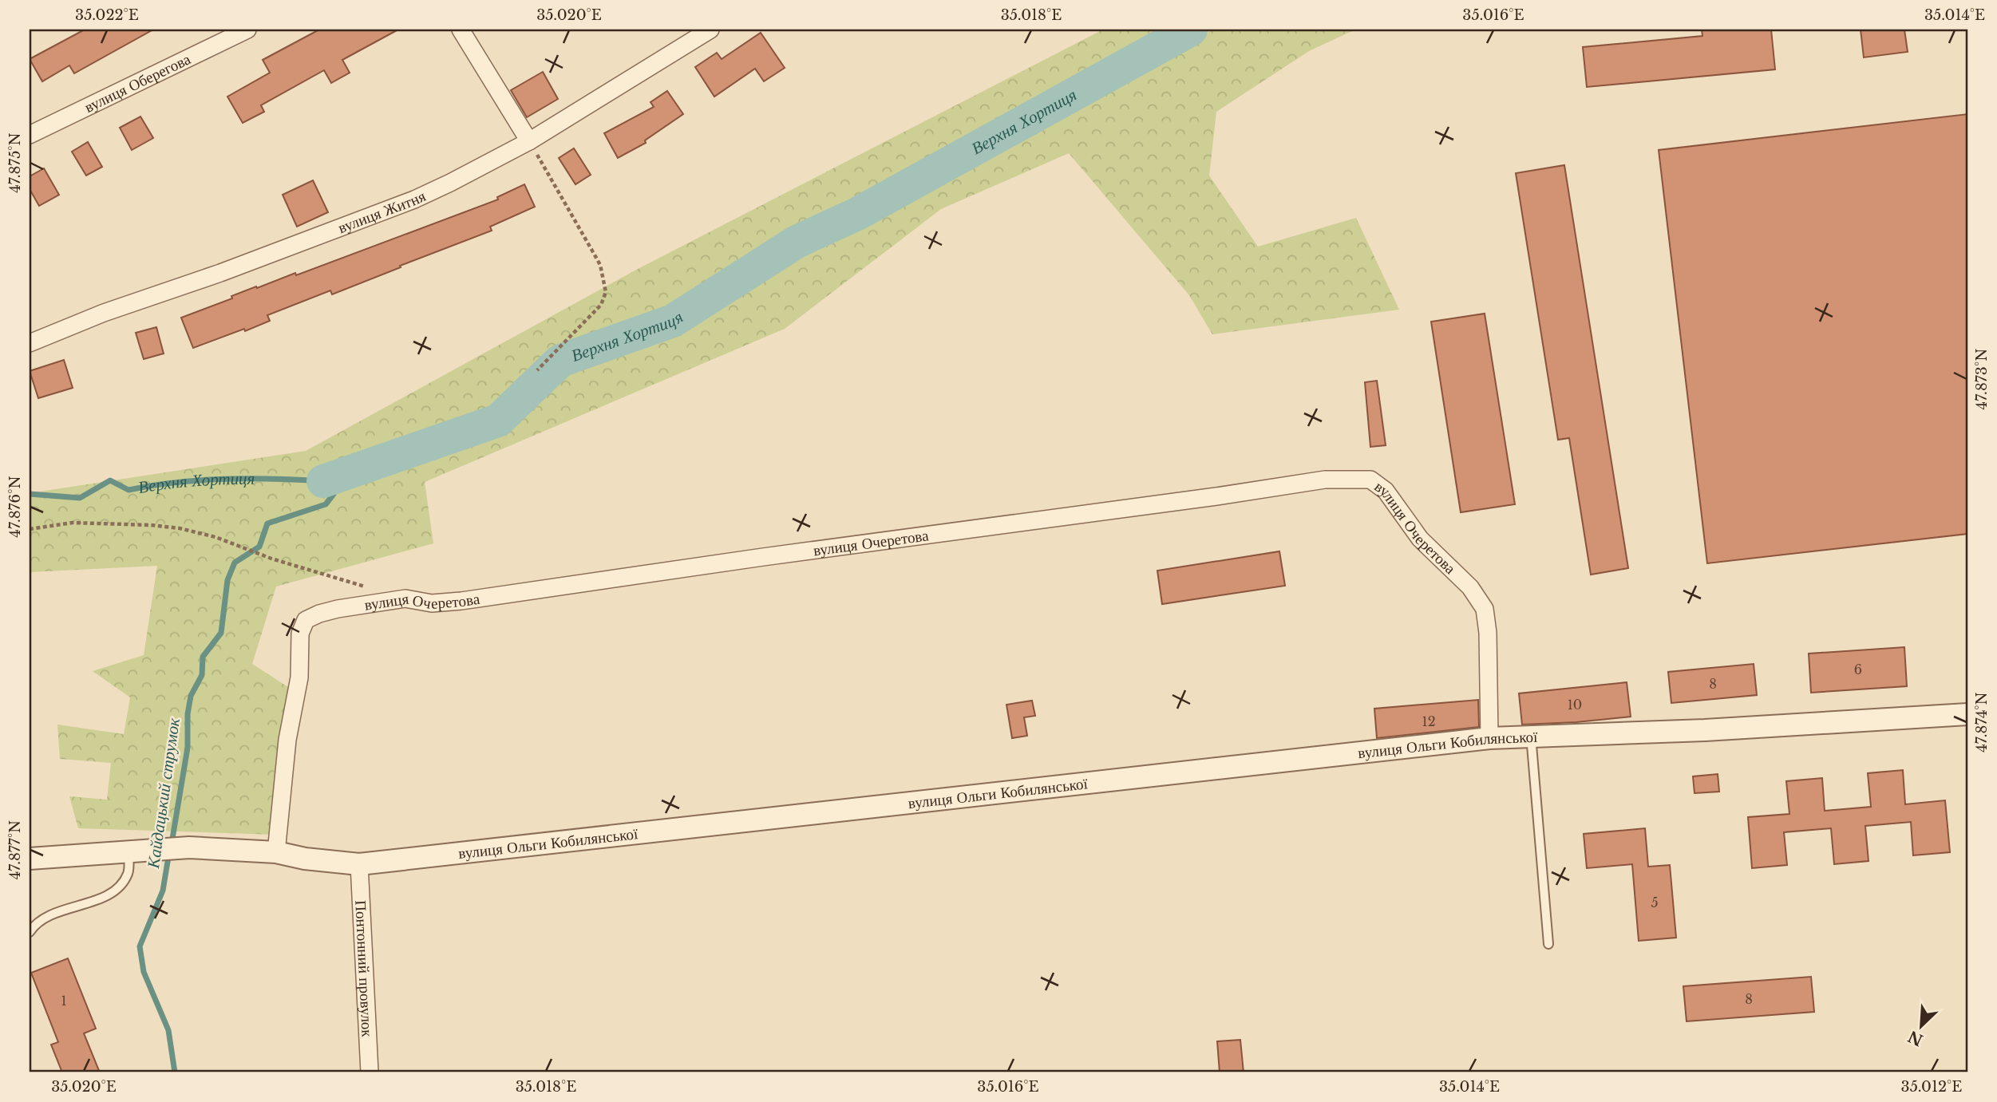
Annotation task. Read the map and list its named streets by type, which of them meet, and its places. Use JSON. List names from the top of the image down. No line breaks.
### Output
{"streets":{"street":["вулиця Оберегова","вулиця Житня","вулиця Очеретова","вулиця Ольги Кобилянської","Понтонний провулок"]},"crossings":[["вулиця Очеретова","вулиця Ольги Кобилянської"],["вулиця Ольги Кобилянської","Понтонний провулок"]],"water":["Верхня Хортиця","Кайдацький струмок"],"house_numbers":["6","8","10","12","5","8","1"],"north":"bottom left","coordinates":["35.022°E","35.020°E","35.018°E","35.016°E","35.014°E","47.875°N","47.873°N","47.876°N","47.874°N","47.877°N","35.012°E"]}
